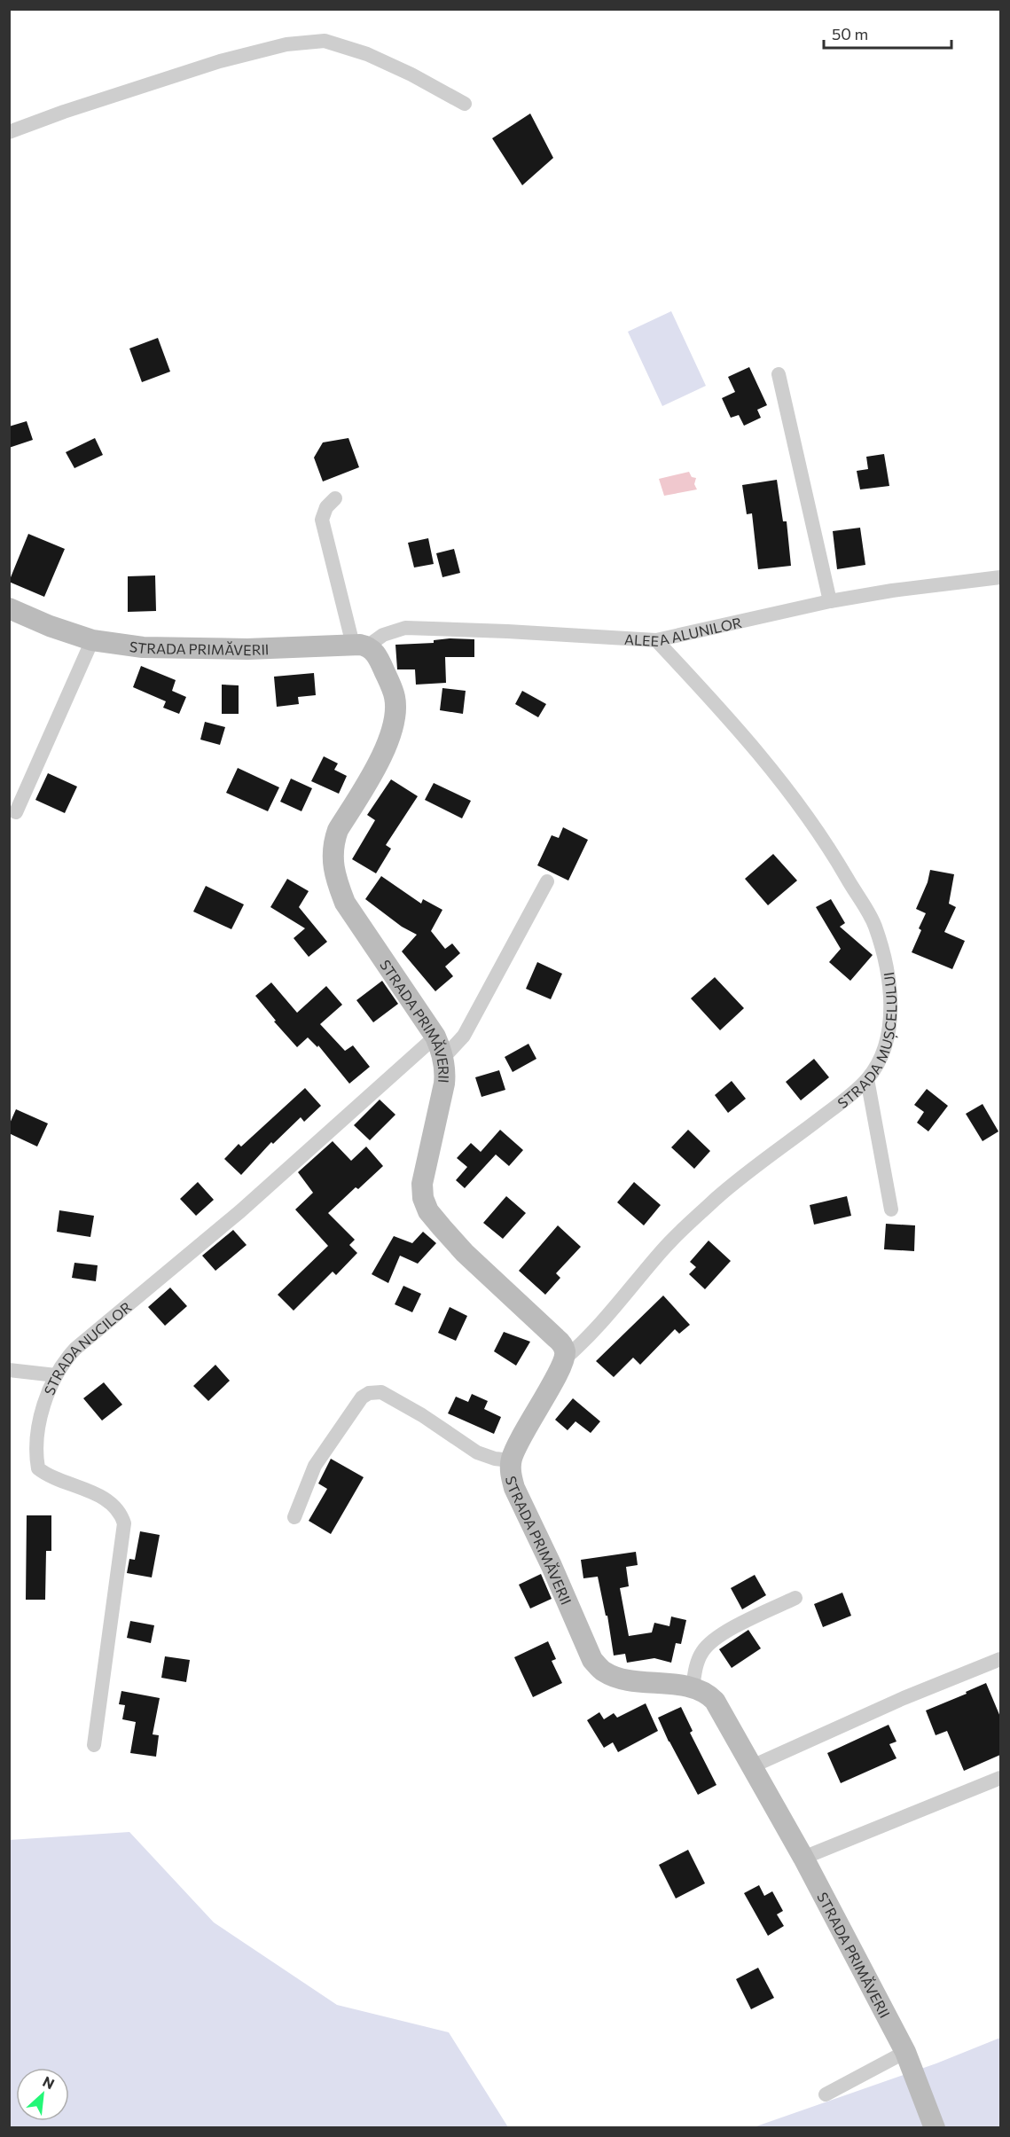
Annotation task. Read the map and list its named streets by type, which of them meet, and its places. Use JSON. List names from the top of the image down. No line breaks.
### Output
{"streets":{"street":["ALEEA ALUNILOR","STRADA PRIMĂVERII","STRADA MUȘCELULUI","STRADA NUCILOR"]},"crossings":[["ALEEA ALUNILOR","STRADA PRIMĂVERII"],["ALEEA ALUNILOR","STRADA MUȘCELULUI"],["STRADA PRIMĂVERII","STRADA MUȘCELULUI"],["STRADA PRIMĂVERII","STRADA NUCILOR"]],"scale_bar":"50 m","north":"top right"}
